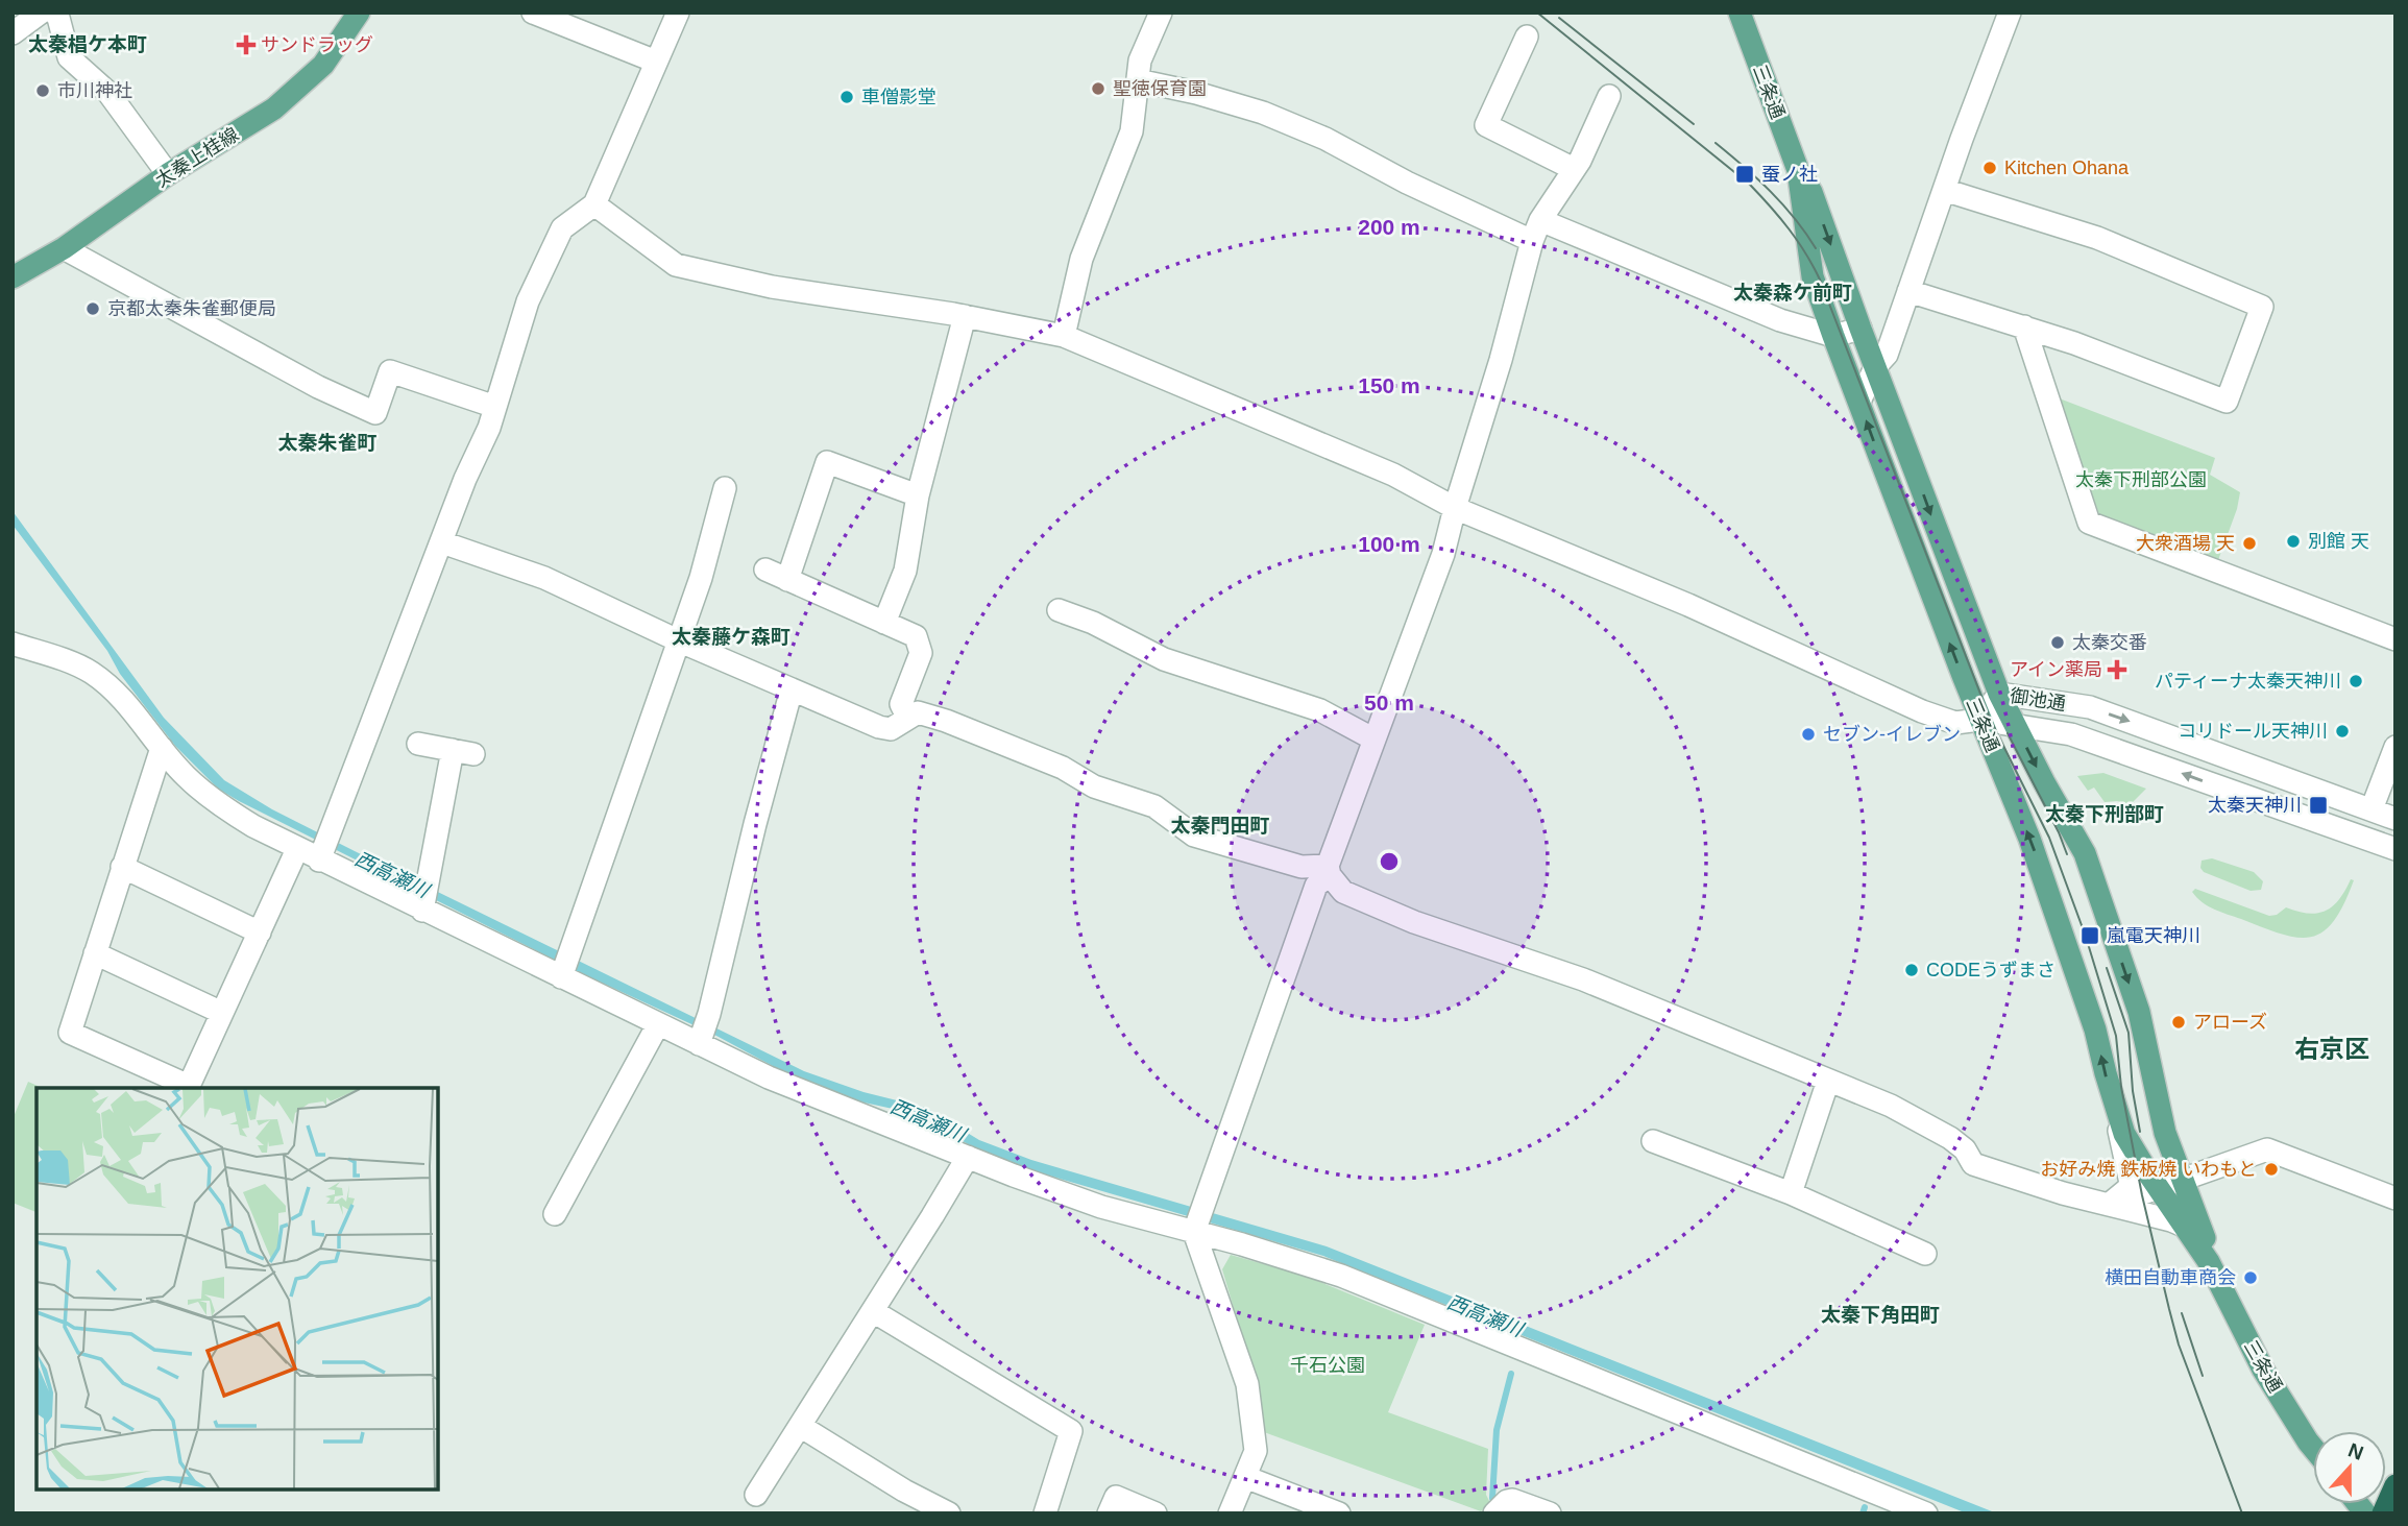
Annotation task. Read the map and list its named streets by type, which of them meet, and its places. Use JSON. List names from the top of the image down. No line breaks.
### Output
{"streets":{"main road":["三条通","太秦上桂線"],"street":["御池通"]},"crossings":[["三条通","御池通"]],"districts":["太秦椙ケ本町","太秦森ケ前町","太秦朱雀町","太秦藤ケ森町","太秦下刑部町","太秦門田町","右京区","太秦下角田町"],"water":["西高瀬川"],"parks":["太秦下刑部公園","千石公園"],"places":{"health":["サンドラッグ","アイン薬局"],"other":["聖徳保育園","市川神社","車僧影堂","Kitchen Ohana","京都太秦朱雀郵便局","別館 天","大衆酒場 天","太秦交番","パティーナ太秦天神川","コリドール天神川","セブン-イレブン","CODEうずまさ","アローズ","お好み焼 鉄板焼 いわもと","横田自動車商会"],"transit":["蚕ノ社","太秦天神川","嵐電天神川"]},"north":"top","rings":["200 m","150 m","100 m","50 m"]}
